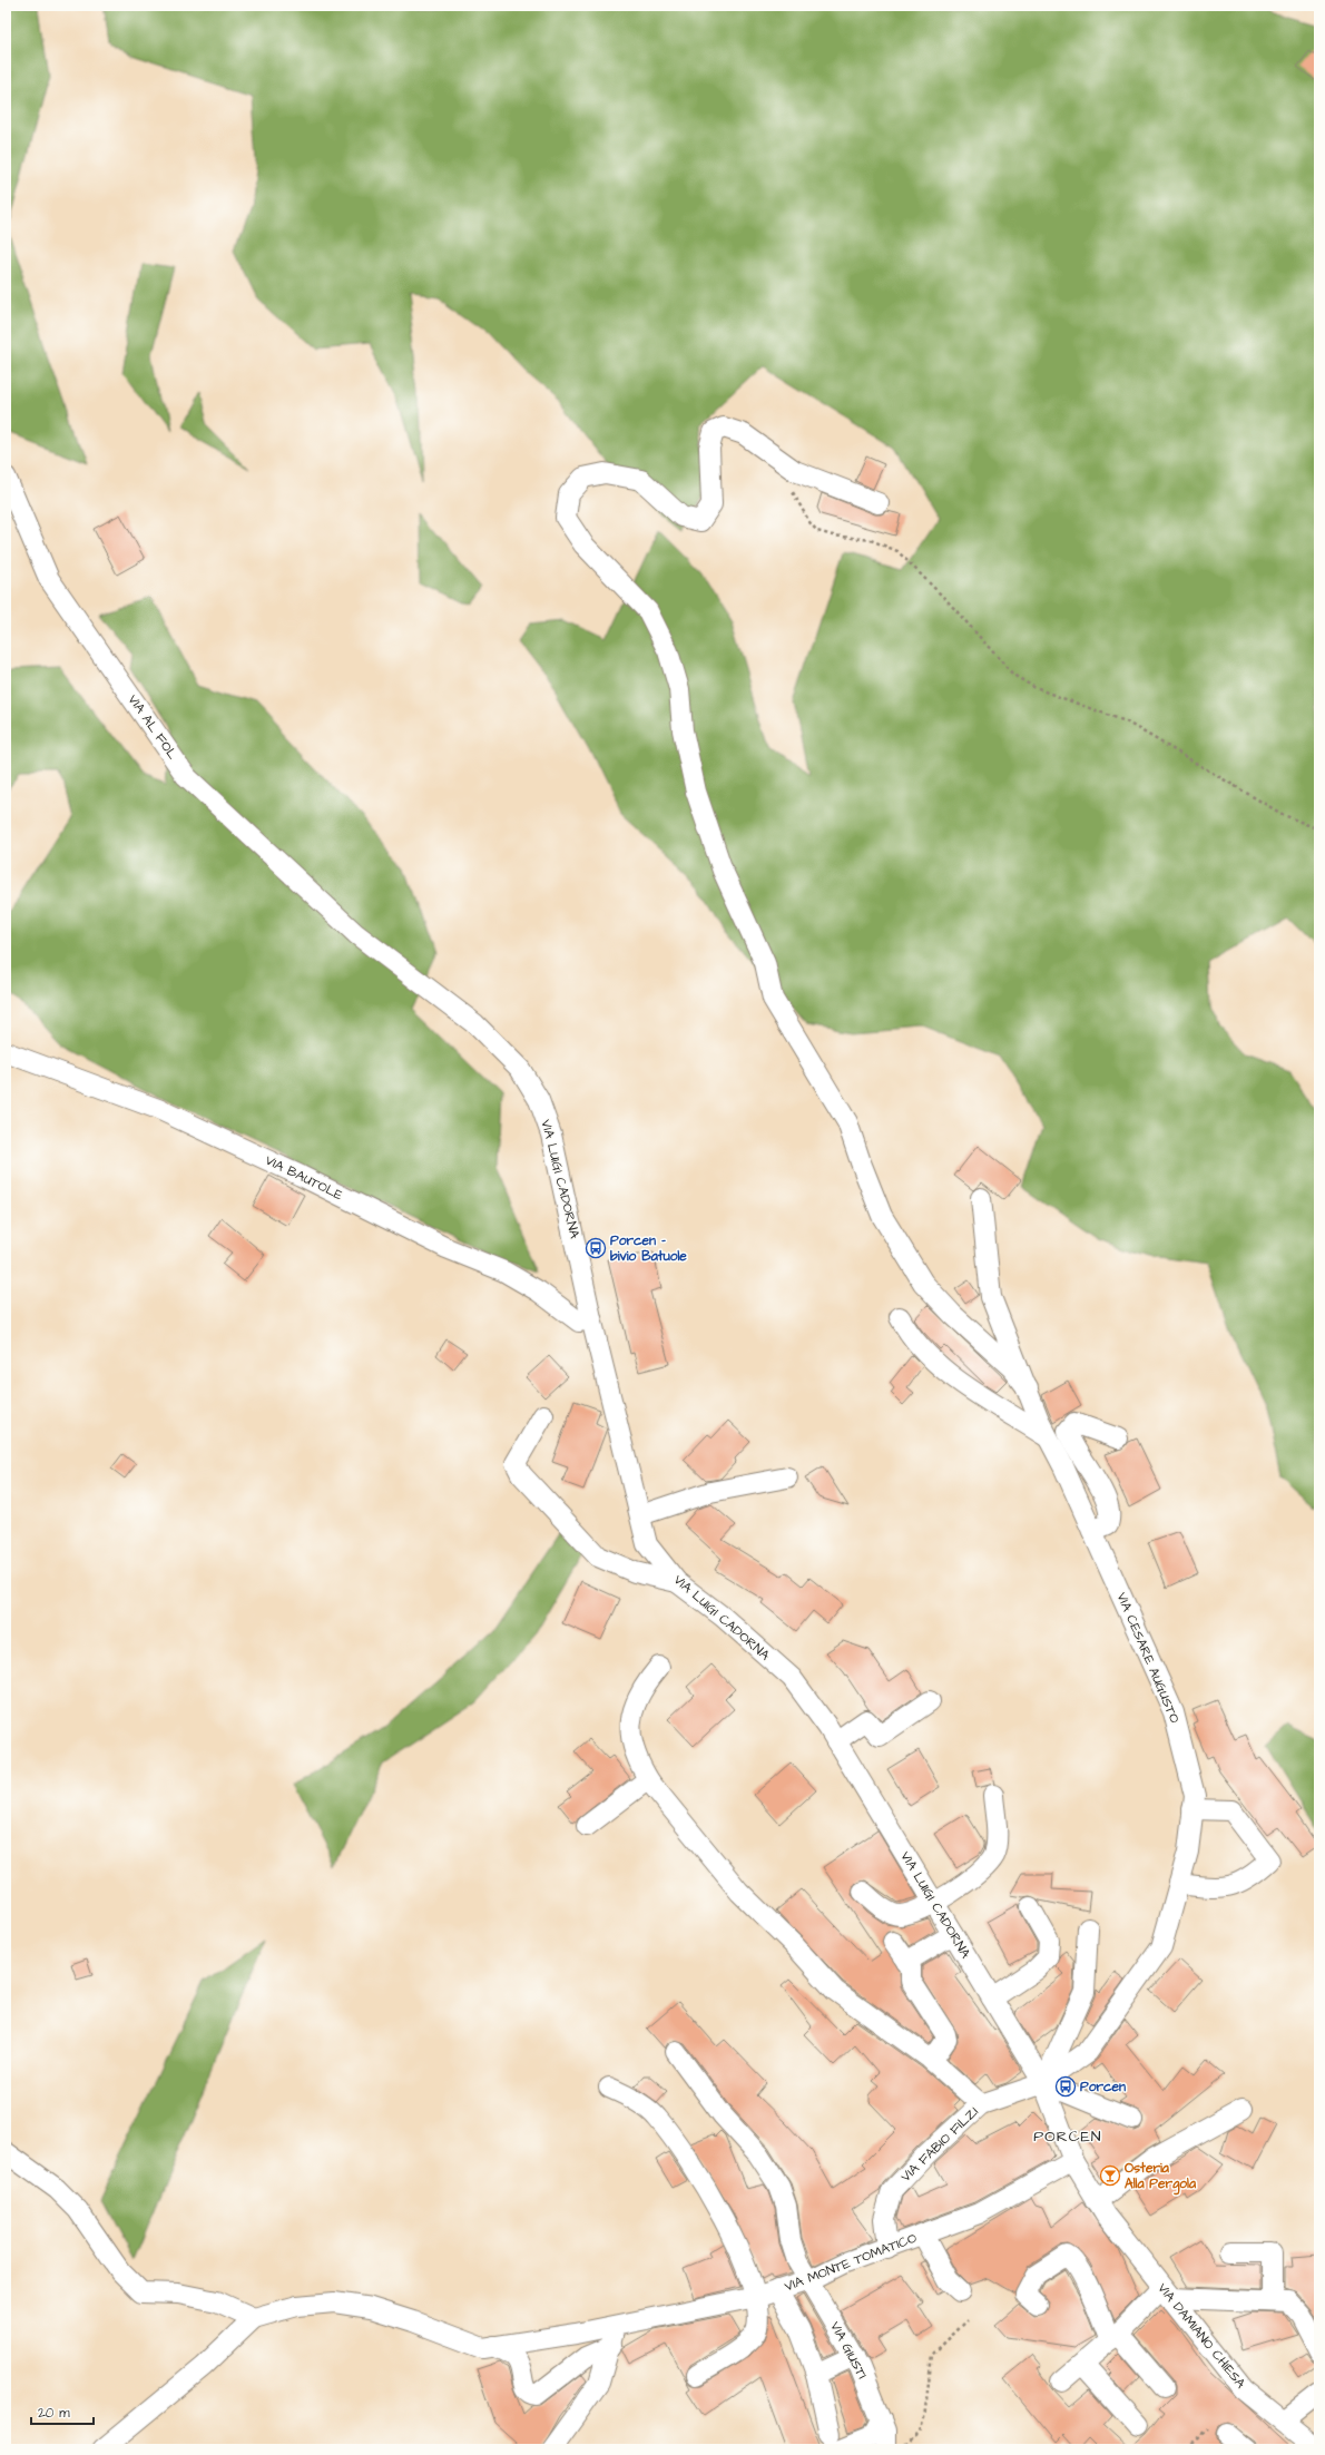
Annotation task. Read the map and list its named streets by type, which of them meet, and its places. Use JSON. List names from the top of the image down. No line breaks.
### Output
{"streets":{"street":["VIA AL FOL","VIA BAUTOLE","VIA LUIGI CADORNA","VIA CESARE AUGUSTO","VIA FABIO FILZI","VIA MONTE TOMATICO","VIA DAMIANO CHIESA","VIA GIUSTI"]},"crossings":[["VIA AL FOL","VIA LUIGI CADORNA"],["VIA BAUTOLE","VIA LUIGI CADORNA"],["VIA LUIGI CADORNA","VIA CESARE AUGUSTO"],["VIA LUIGI CADORNA","VIA FABIO FILZI"],["VIA LUIGI CADORNA","VIA MONTE TOMATICO"],["VIA LUIGI CADORNA","VIA DAMIANO CHIESA"],["VIA CESARE AUGUSTO","VIA FABIO FILZI"],["VIA FABIO FILZI","VIA MONTE TOMATICO"],["VIA MONTE TOMATICO","VIA GIUSTI"]],"districts":["PORCEN"],"places":{"bus stop":["Porcen - bivio Batuole","Porcen"],"bar":["Osteria Alla Pergola"]},"scale_bar":"20 m"}
